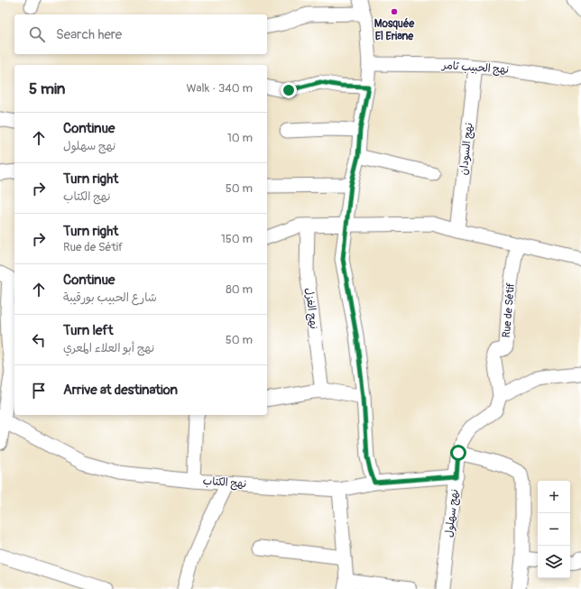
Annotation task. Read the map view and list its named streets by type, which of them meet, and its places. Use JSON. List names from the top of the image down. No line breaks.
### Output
{"streets":{"street":["نهج الحبيب ثامر","نهج السودان","نهج الغزل","Rue de Sétif","نهج الكتاب","نهج سهلول"]},"crossings":[["نهج الحبيب ثامر","نهج السودان"],["Rue de Sétif","نهج سهلول"],["نهج الكتاب","نهج سهلول"]],"places":["Mosquée El Eriane"],"page":{"search":"Search here","heading":["5 min","Walk · 340 m"],"list":[["Continue","نهج سهلول","10 m"],["Turn right","نهج الكتاب","50 m"],["Turn right","Rue de Sétif","150 m"],["Continue","شارع الحبيب بورقيبة","80 m"],["Turn left","نهج أبو العلاء المعري","50 m"],"Arrive at destination"],"map_buttons":["+","−"]}}
